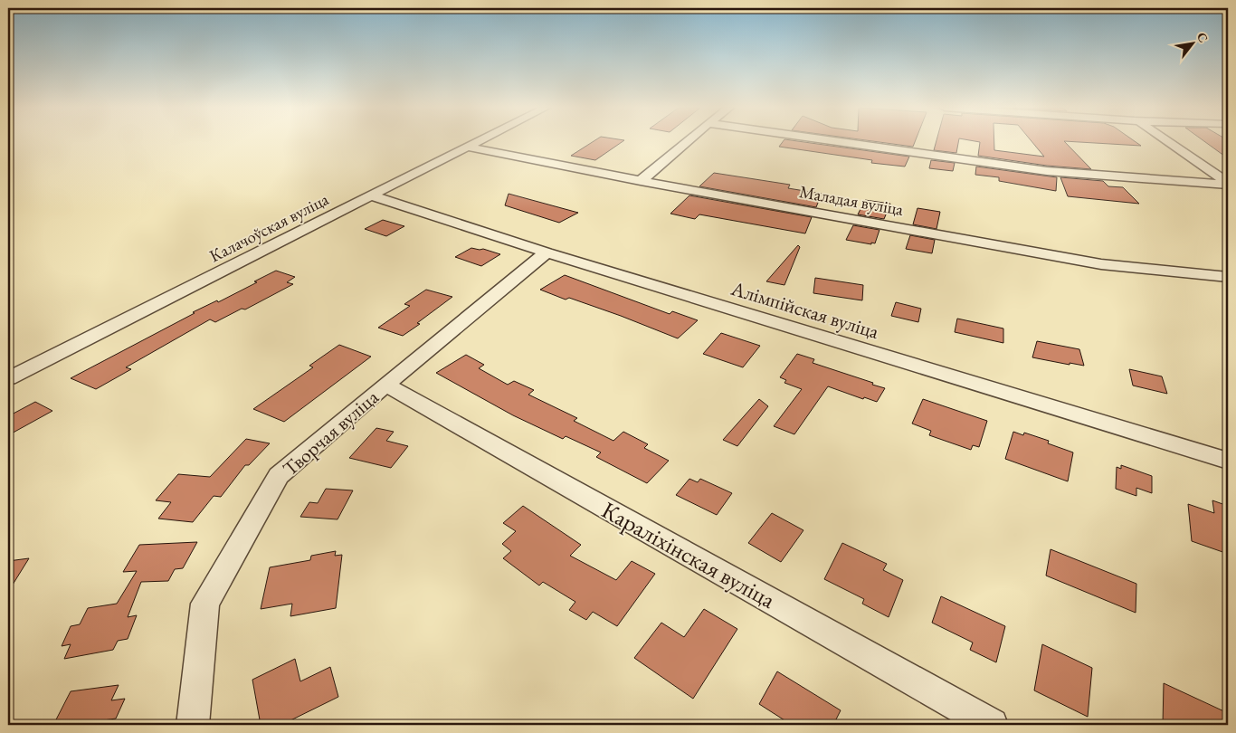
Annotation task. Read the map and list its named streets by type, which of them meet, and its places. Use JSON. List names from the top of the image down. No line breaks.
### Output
{"streets":{"street":["Маладая вуліца","Калачоўская вуліца","Алімпійская вуліца","Творчая вуліца","Караліхінская вуліца"]},"crossings":[["Маладая вуліца","Калачоўская вуліца"],["Калачоўская вуліца","Алімпійская вуліца"],["Алімпійская вуліца","Творчая вуліца"],["Творчая вуліца","Караліхінская вуліца"]],"north":"top right"}
